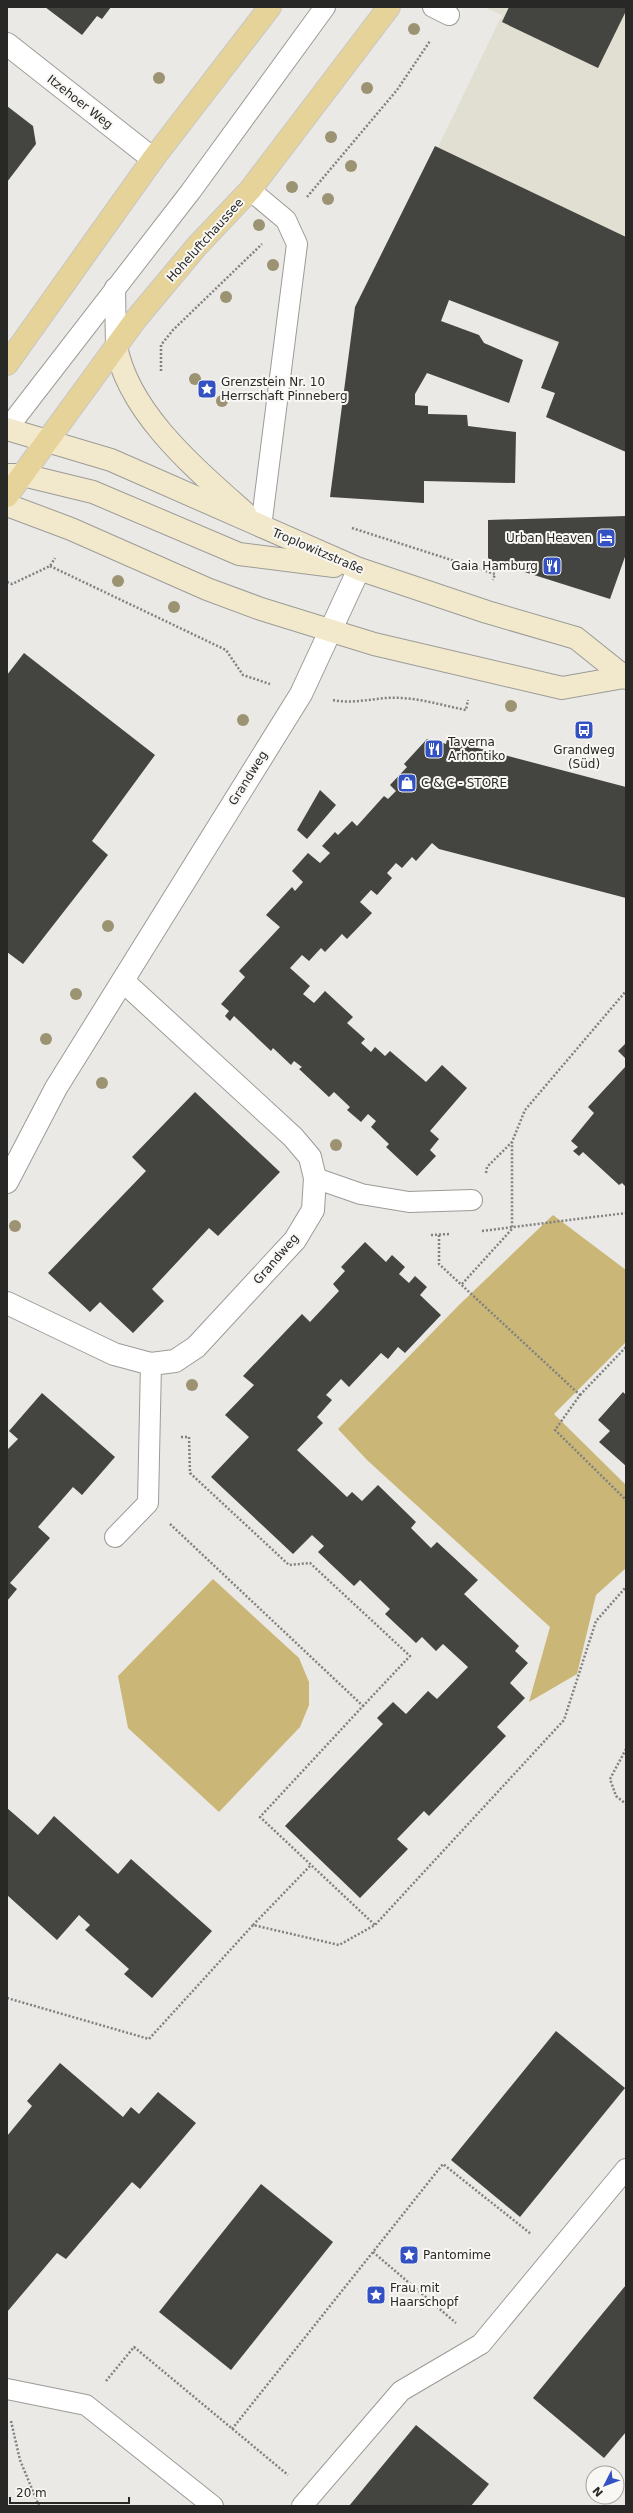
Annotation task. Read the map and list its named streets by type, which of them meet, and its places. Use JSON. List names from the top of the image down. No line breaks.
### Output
{"streets":{"main road":["Hoheluftchaussee"],"street":["Itzehoer Weg","Troplowitzstraße","Grandweg"]},"crossings":[["Hoheluftchaussee","Troplowitzstraße"],["Troplowitzstraße","Grandweg"]],"places":{"place":["Grenzstein Nr. 10 Herrschaft Pinneberg","Pantomime","Frau mit Haarschopf"],"hotel":["Urban Heaven"],"restaurant":["Gaia Hamburg","Taverna Arhontiko"],"bus stop":["Grandweg (Süd)"],"shop":["C & C - STORE"]},"scale_bar":"20 m","north":"bottom left"}
